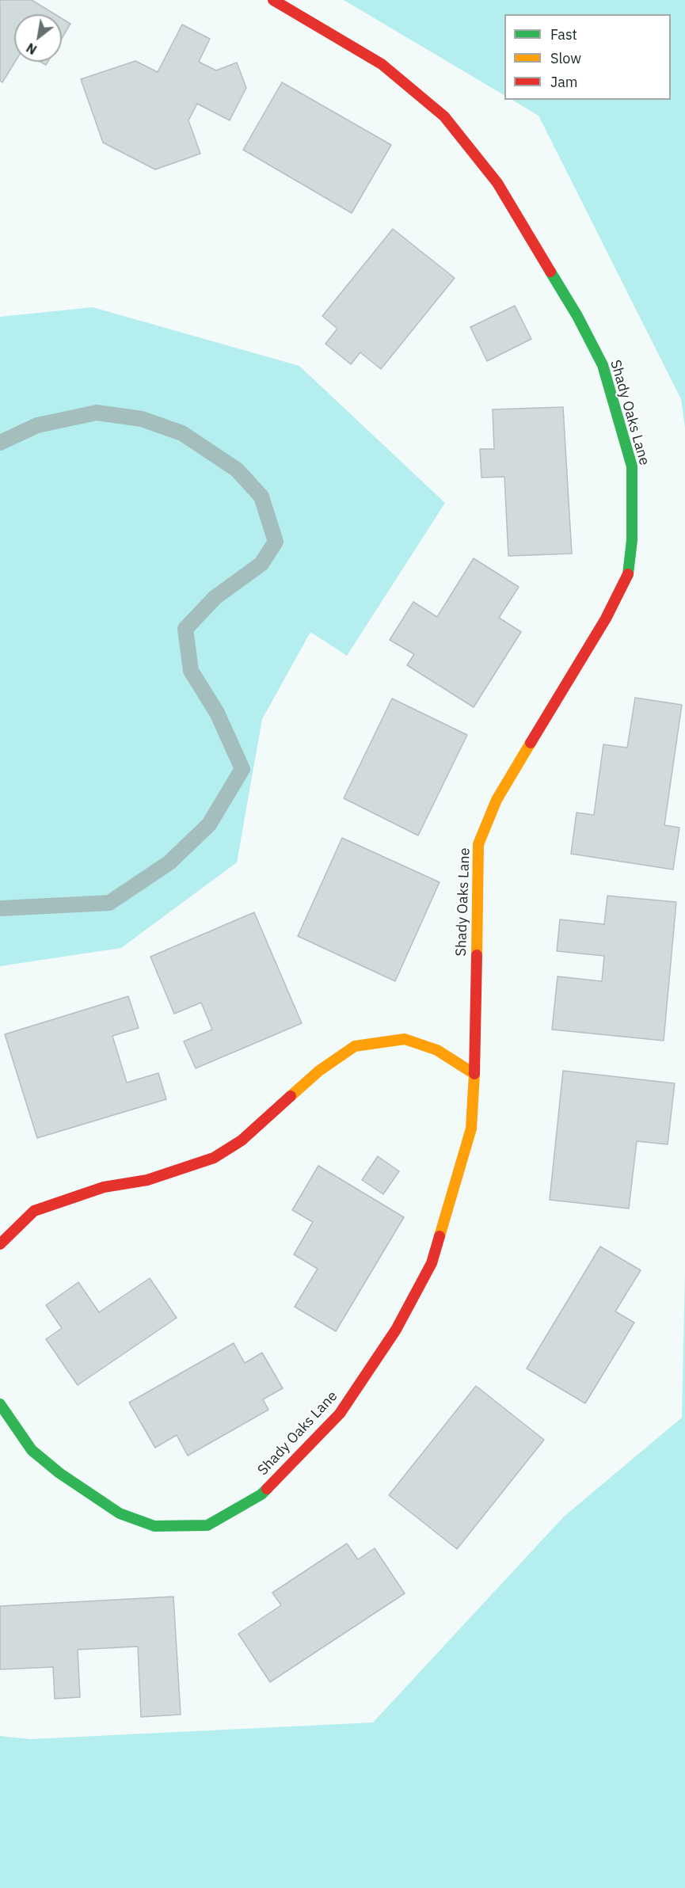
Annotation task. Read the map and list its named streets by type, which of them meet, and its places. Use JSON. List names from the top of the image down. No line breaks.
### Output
{"streets":{"street":["Shady Oaks Lane"]},"legend":["Fast","Slow","Jam"],"north":"bottom left"}
